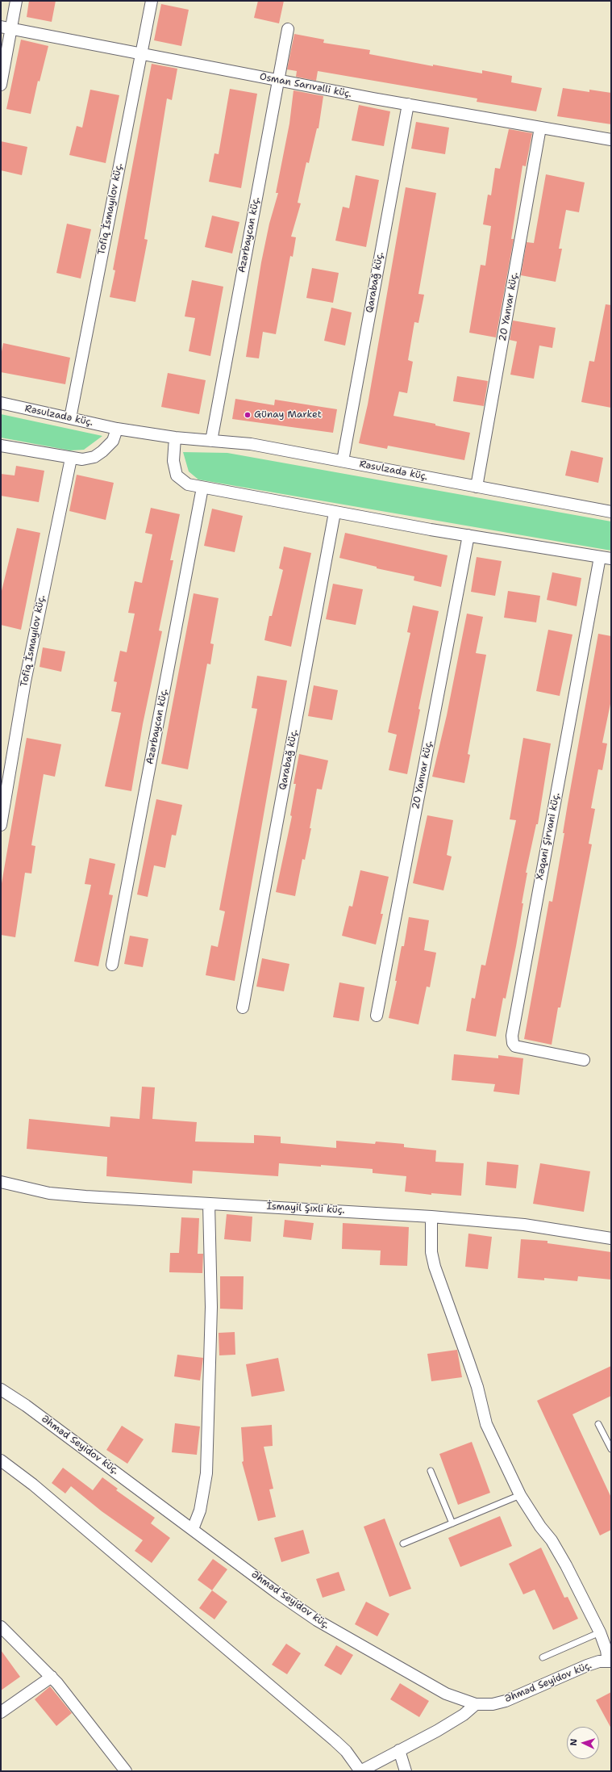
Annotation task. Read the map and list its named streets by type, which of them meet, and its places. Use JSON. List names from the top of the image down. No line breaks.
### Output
{"streets":{"street":["Osman Sarıvəlli küç.","Tofiq İsmayılov küç.","Azərbaycan küç.","Qarabağ küç.","20 Yanvar küç.","Rəsulzadə küç.","Xəqani Şirvani küç.","İsmayil Şıxli küç.","Əhməd Seyidov küç."]},"crossings":[["Osman Sarıvəlli küç.","Tofiq İsmayılov küç."],["Osman Sarıvəlli küç.","Azərbaycan küç."],["Osman Sarıvəlli küç.","Qarabağ küç."],["Osman Sarıvəlli küç.","20 Yanvar küç."],["Tofiq İsmayılov küç.","Rəsulzadə küç."],["Azərbaycan küç.","Rəsulzadə küç."],["Qarabağ küç.","Rəsulzadə küç."],["20 Yanvar küç.","Rəsulzadə küç."]],"places":["Günay Market"],"north":"left"}
